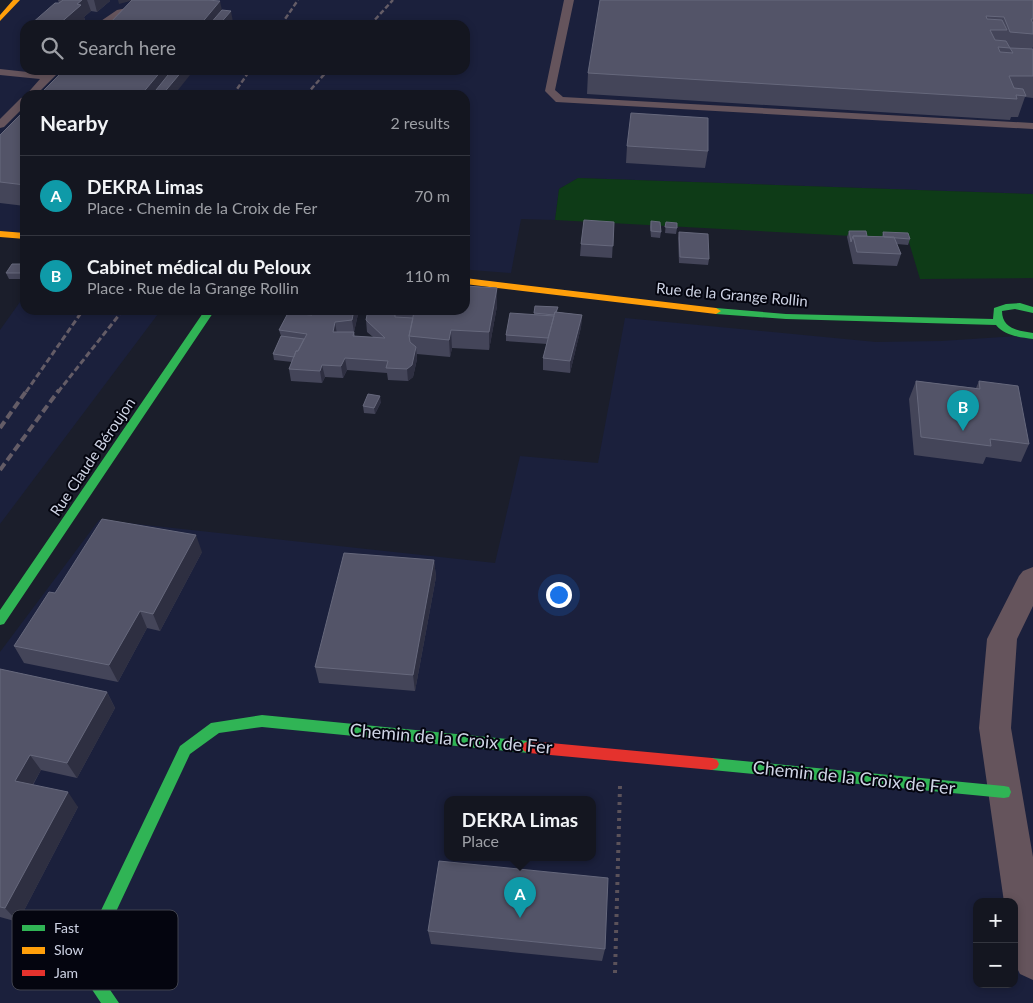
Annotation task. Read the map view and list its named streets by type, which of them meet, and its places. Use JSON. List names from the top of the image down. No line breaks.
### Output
{"streets":{"street":["Rue de la Grange Rollin","Rue Claude Béroujon","Chemin de la Croix de Fer"]},"legend":["Fast","Slow","Jam"],"page":{"search":"Search here","heading":["Nearby","2 results"],"list":[{"mark":"A","name":"DEKRA Limas","note":"Place · Chemin de la Croix de Fer","value":"70 m"},{"mark":"B","name":"Cabinet médical du Peloux","note":"Place · Rue de la Grange Rollin","value":"110 m"}],"pins":["B","A"],"popup":["DEKRA Limas","Place"],"map_buttons":["+","−"]}}
